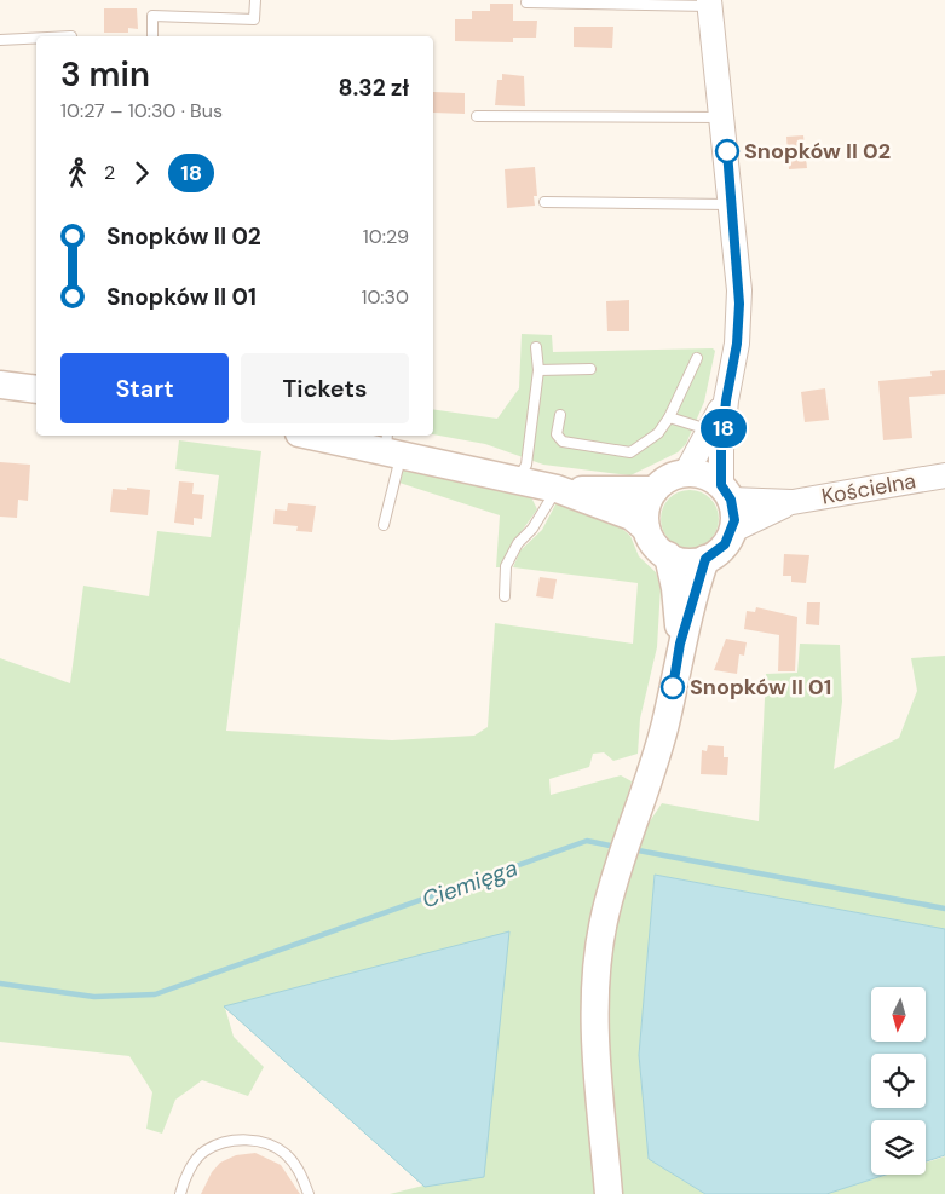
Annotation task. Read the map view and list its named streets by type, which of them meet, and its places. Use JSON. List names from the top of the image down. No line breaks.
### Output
{"streets":{"street":["Kościelna"]},"water":["Ciemięga"],"places":["Snopków II 02","Snopków II 01"],"lines":["bus line 18"],"north":"bottom","page":{"on_map":"18","heading":["3 min","10:27 – 10:30 · Bus","8.32 zł"],"legs":["2","18"],"list":[{"name":"Snopków II 02","value":"10:29"},{"name":"Snopków II 01","value":"10:30"}],"buttons":["Start","Tickets"]}}
